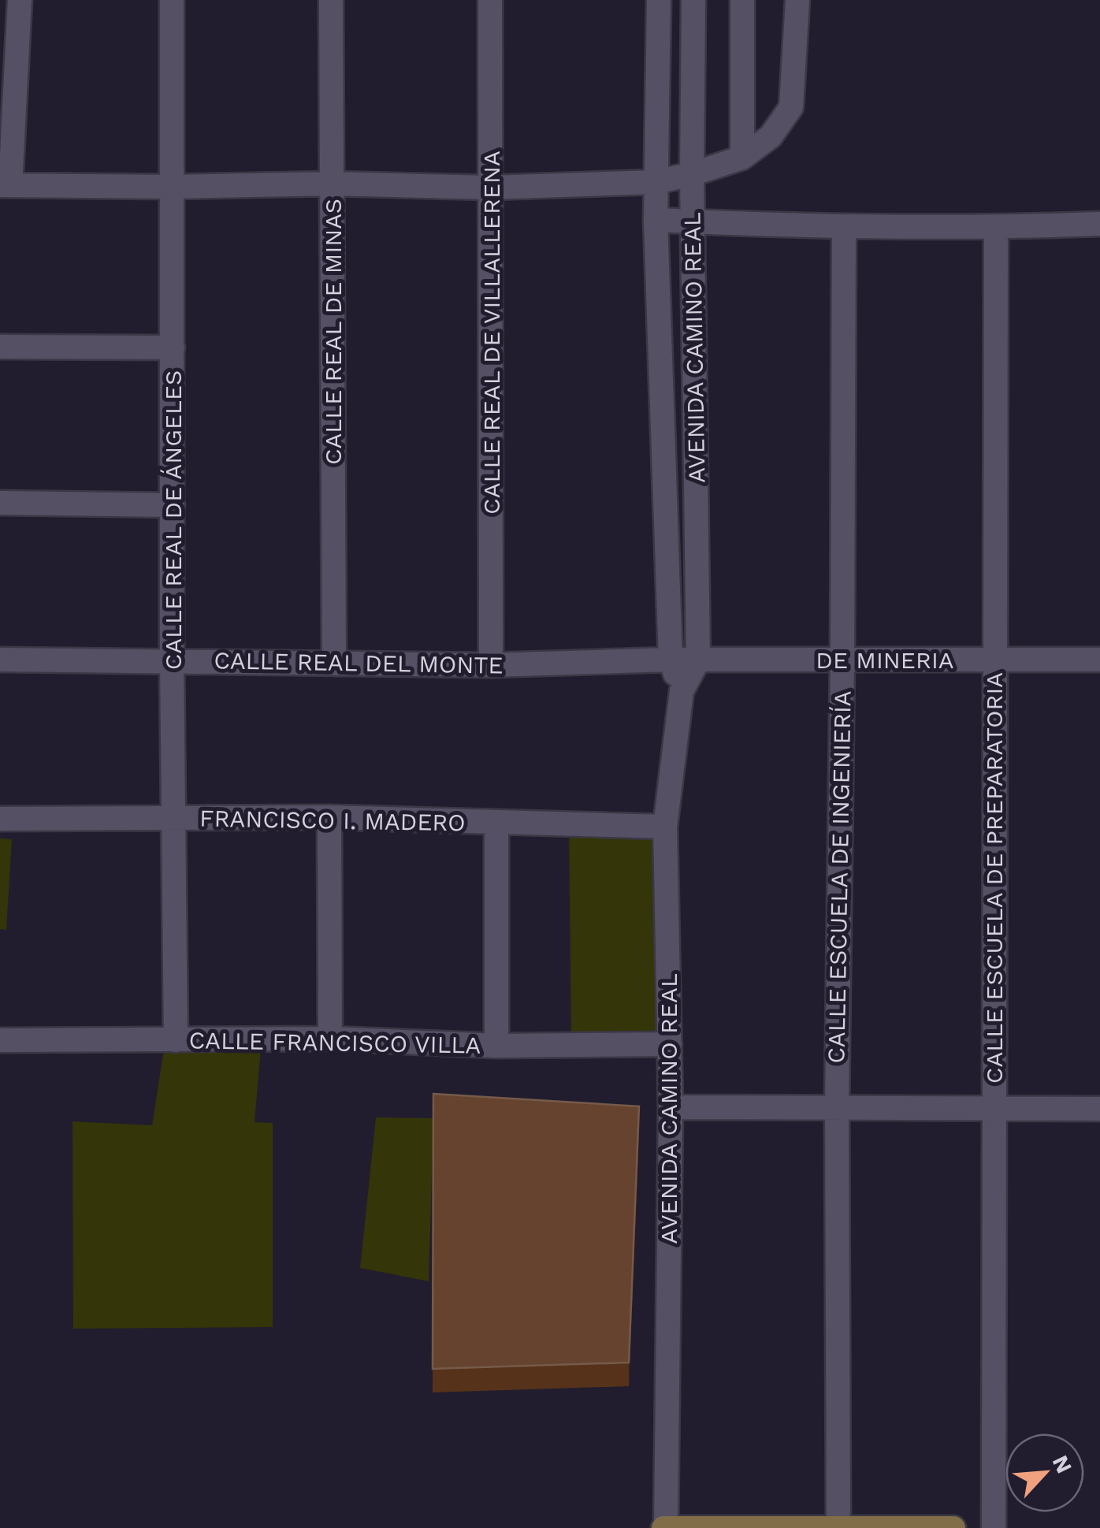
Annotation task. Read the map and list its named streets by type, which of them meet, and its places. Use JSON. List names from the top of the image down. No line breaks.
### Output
{"streets":{"street":["CALLE REAL DE MINAS","CALLE REAL DE VILLALLERENA","AVENIDA CAMINO REAL","CALLE REAL DE ÁNGELES","DE MINERIA","CALLE REAL DEL MONTE","FRANCISCO I. MADERO","CALLE ESCUELA DE INGENIERÍA","CALLE ESCUELA DE PREPARATORIA","CALLE FRANCISCO VILLA"]},"crossings":[["CALLE REAL DE MINAS","CALLE REAL DEL MONTE"],["CALLE REAL DE VILLALLERENA","CALLE REAL DEL MONTE"],["AVENIDA CAMINO REAL","DE MINERIA"],["AVENIDA CAMINO REAL","CALLE REAL DEL MONTE"],["AVENIDA CAMINO REAL","FRANCISCO I. MADERO"],["AVENIDA CAMINO REAL","CALLE FRANCISCO VILLA"],["CALLE REAL DE ÁNGELES","CALLE REAL DEL MONTE"],["CALLE REAL DE ÁNGELES","FRANCISCO I. MADERO"],["CALLE REAL DE ÁNGELES","CALLE FRANCISCO VILLA"],["DE MINERIA","CALLE REAL DEL MONTE"],["DE MINERIA","CALLE ESCUELA DE INGENIERÍA"],["DE MINERIA","CALLE ESCUELA DE PREPARATORIA"]],"north":"top right"}
